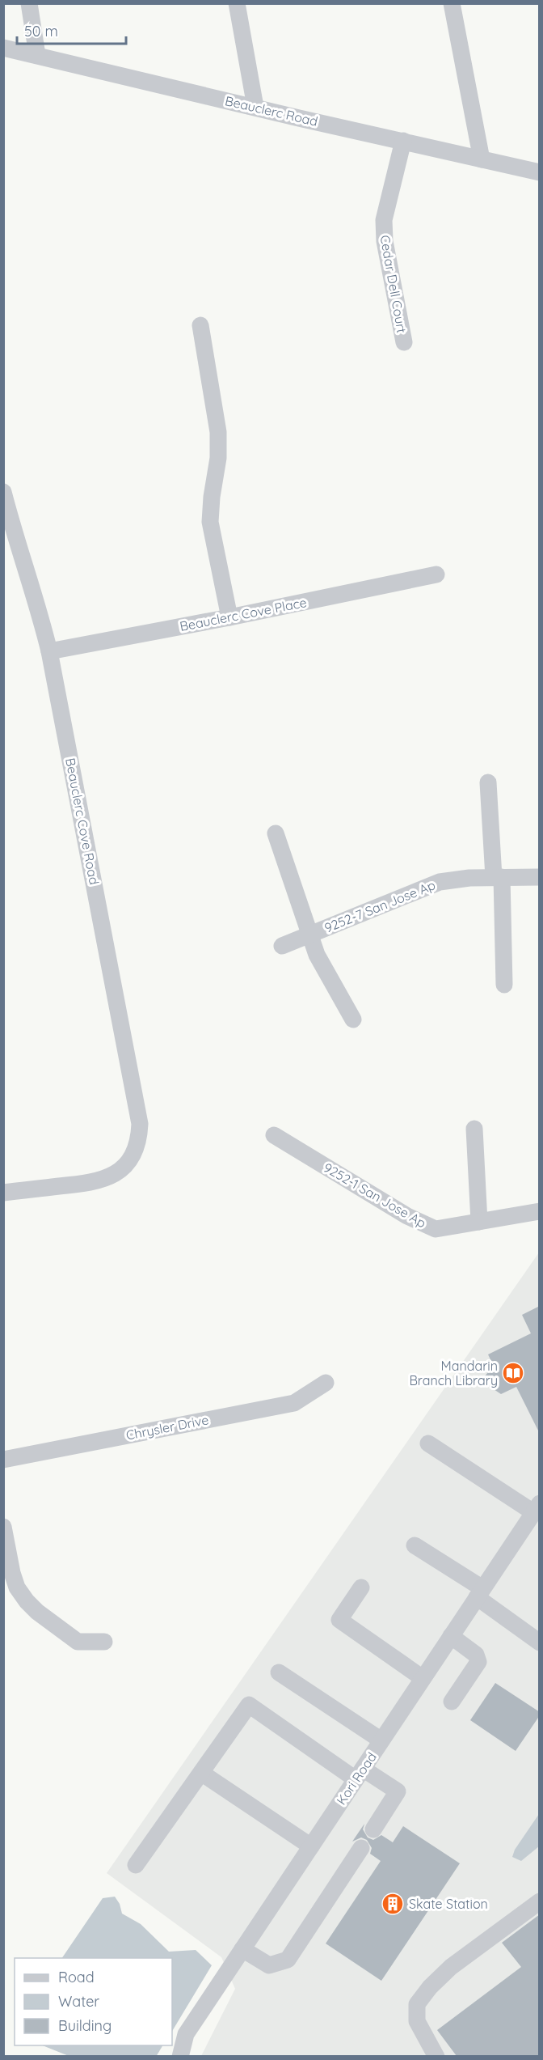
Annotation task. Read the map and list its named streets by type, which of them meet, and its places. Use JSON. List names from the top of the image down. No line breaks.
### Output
{"streets":{"street":["Beauclerc Road","Cedar Dell Court","Beauclerc Cove Place","Beauclerc Cove Road","9252-7 San Jose Ap","9252-1 San Jose Ap","Chrysler Drive","Kori Road"]},"crossings":[["Beauclerc Road","Cedar Dell Court"],["Beauclerc Cove Place","Beauclerc Cove Road"]],"places":{"library":["Mandarin Branch Library"],"building":["Skate Station"]},"legend":["Road","Water","Building"],"scale_bar":"50 m"}
